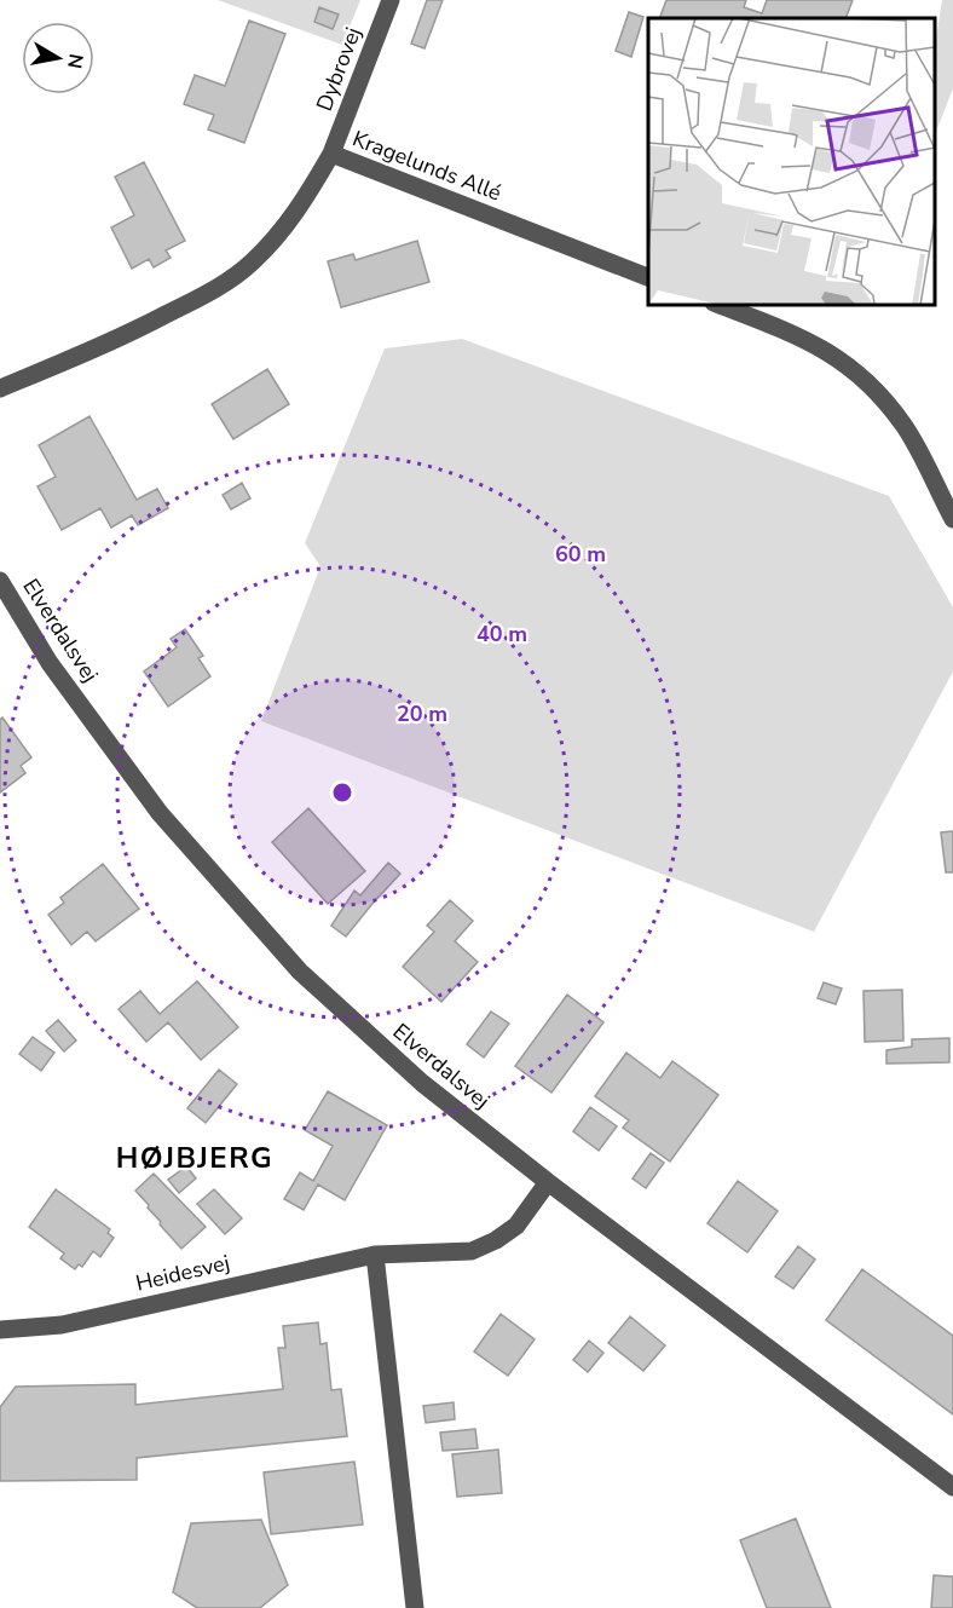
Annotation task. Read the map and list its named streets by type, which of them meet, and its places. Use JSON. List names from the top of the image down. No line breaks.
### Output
{"streets":{"street":["Dybrovej","Kragelunds Allé","Elverdalsvej","Heidesvej"]},"crossings":[["Dybrovej","Kragelunds Allé"],["Elverdalsvej","Heidesvej"]],"districts":["HØJBJERG"],"north":"right","rings":["60 m","40 m","20 m"]}
